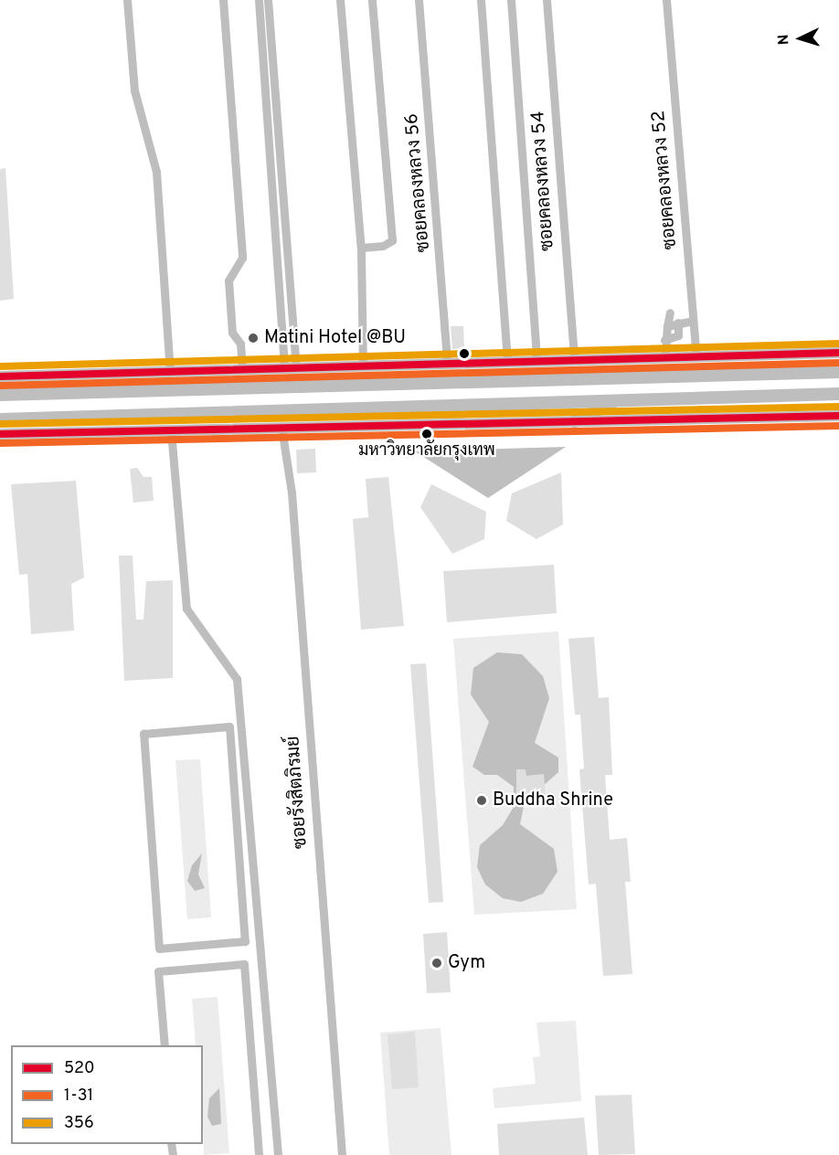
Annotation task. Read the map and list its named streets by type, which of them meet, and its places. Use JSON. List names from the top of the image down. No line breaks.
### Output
{"streets":{"street":["ซอยคลองหลวง 52","ซอยคลองหลวง 54","ซอยคลองหลวง 56","ซอยรังสิตภิรมย์"]},"places":["Matini Hotel @BU","มหาวิทยาลัยกรุงเทพ","Buddha Shrine","Gym"],"lines":["transit line 356","transit line 520","transit line 1-31"],"legend":["520","1-31","356"],"north":"left"}
